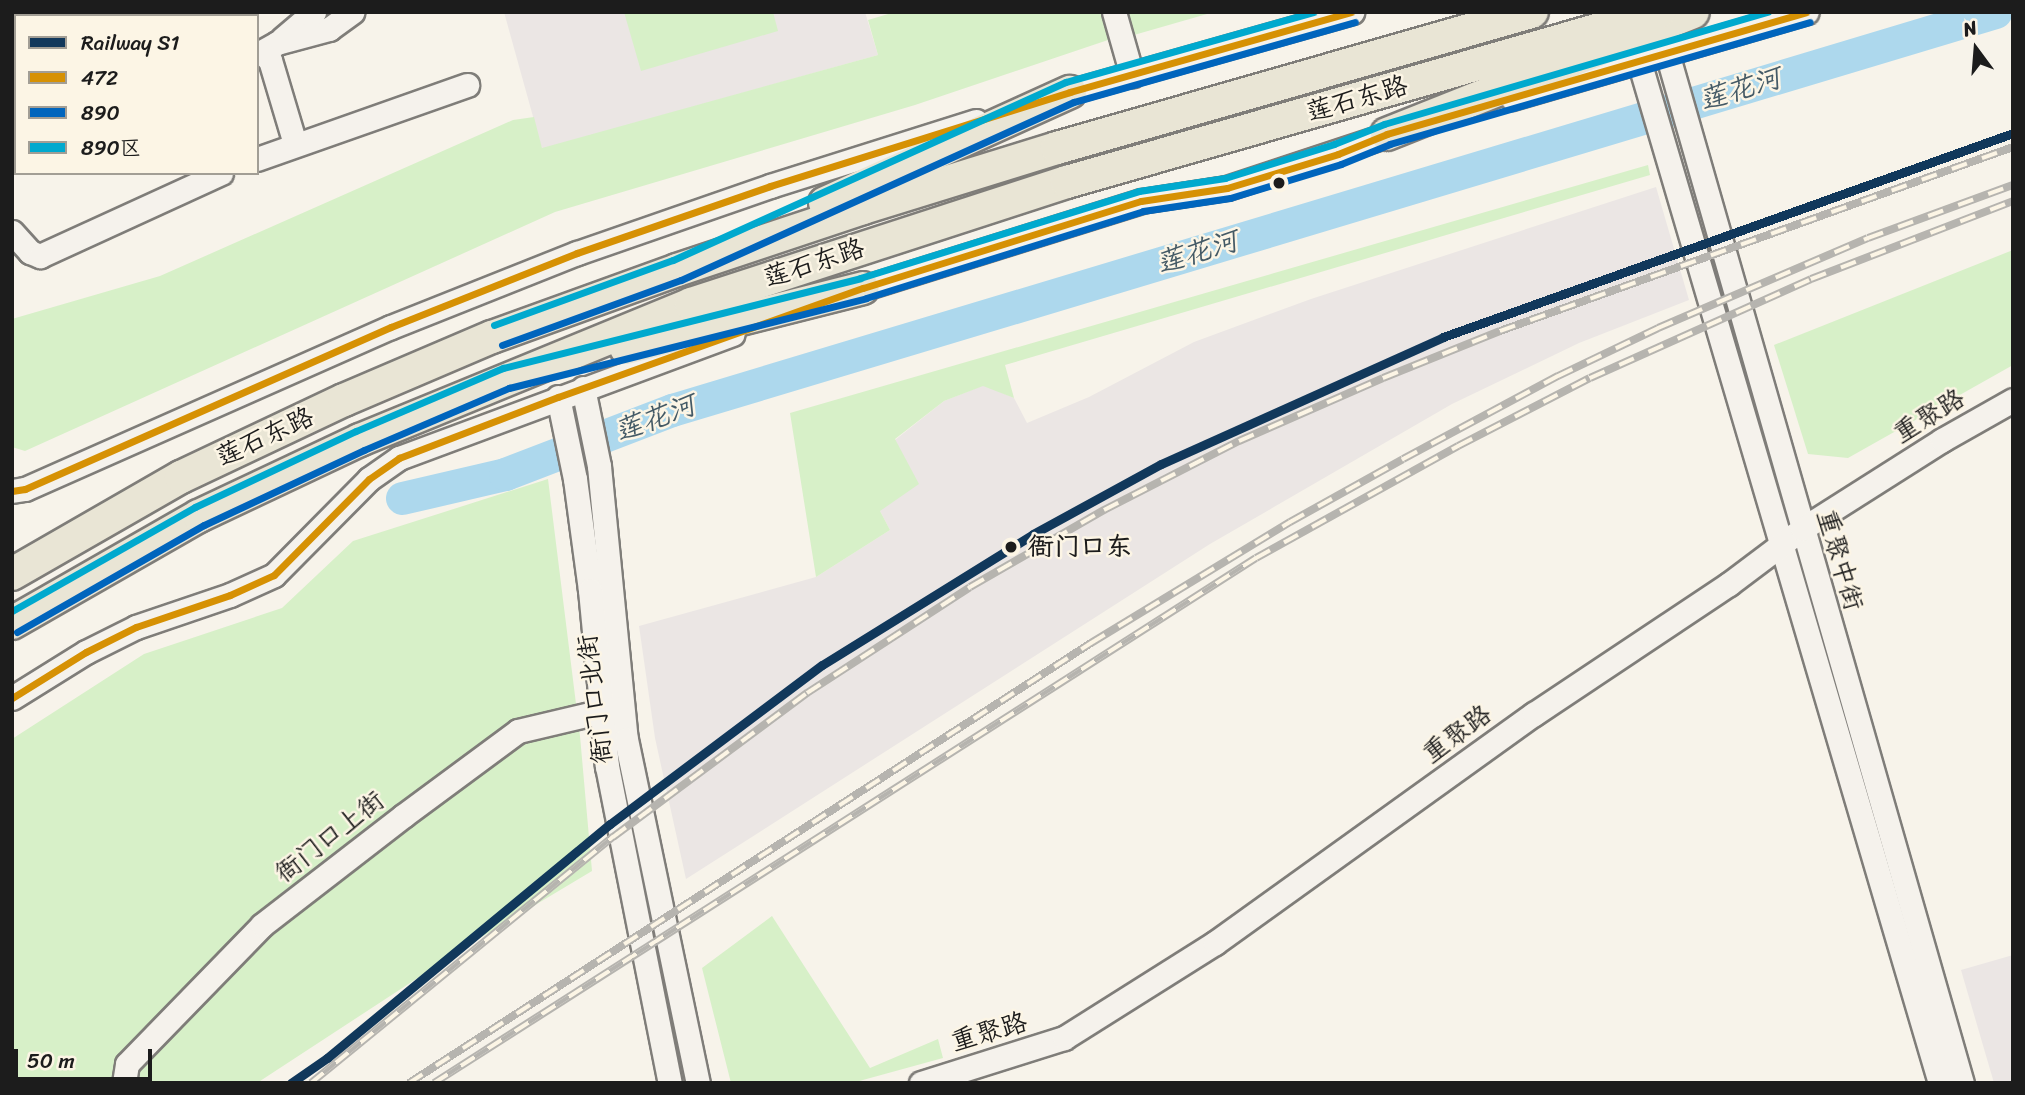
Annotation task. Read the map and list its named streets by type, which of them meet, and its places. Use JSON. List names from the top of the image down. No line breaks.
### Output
{"streets":{"highway":["莲石东路"],"street":["重聚路","重聚中街","衙门口北街","衙门口上街"]},"crossings":[["莲石东路","重聚中街"],["莲石东路","衙门口北街"],["重聚路","重聚中街"],["衙门口北街","衙门口上街"]],"water":["莲花河"],"places":["衙门口东"],"lines":["transit line 472","transit line 890区","transit line 890","rail line S1"],"legend":["Railway S1","472","890","890区"],"scale_bar":"50 m","north":"top"}
